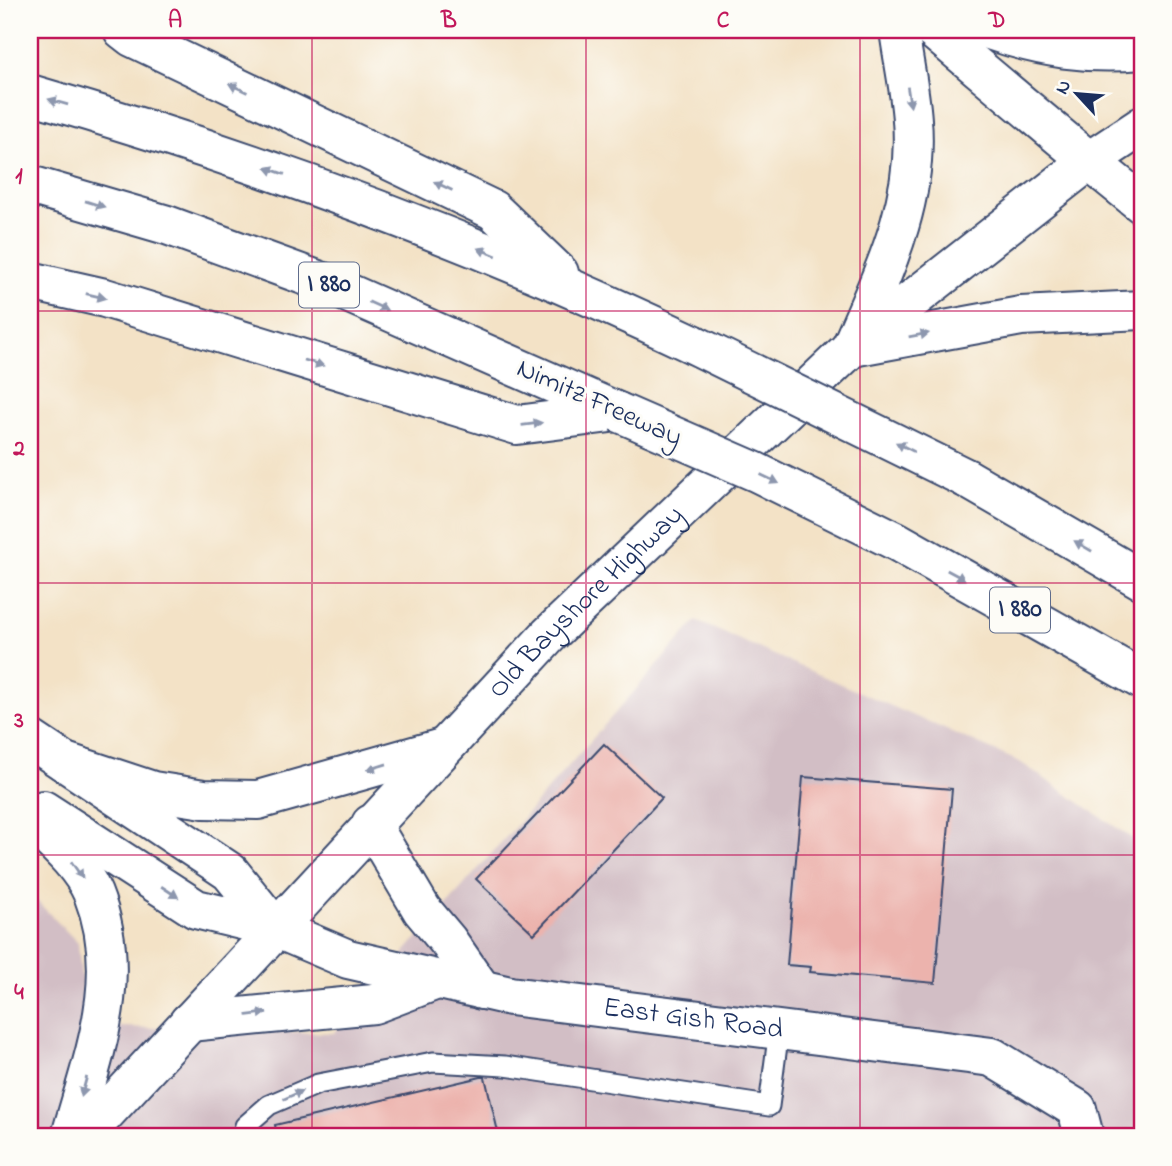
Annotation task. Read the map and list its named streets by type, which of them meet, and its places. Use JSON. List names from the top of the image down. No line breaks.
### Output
{"streets":{"main road":["I 880","Nimitz Freeway","Old Bayshore Highway","East Gish Road"]},"crossings":[["Old Bayshore Highway","East Gish Road"]],"north":"top left","grid":{"columns":["A","B","C","D"],"rows":["1","2","3","4"]}}
